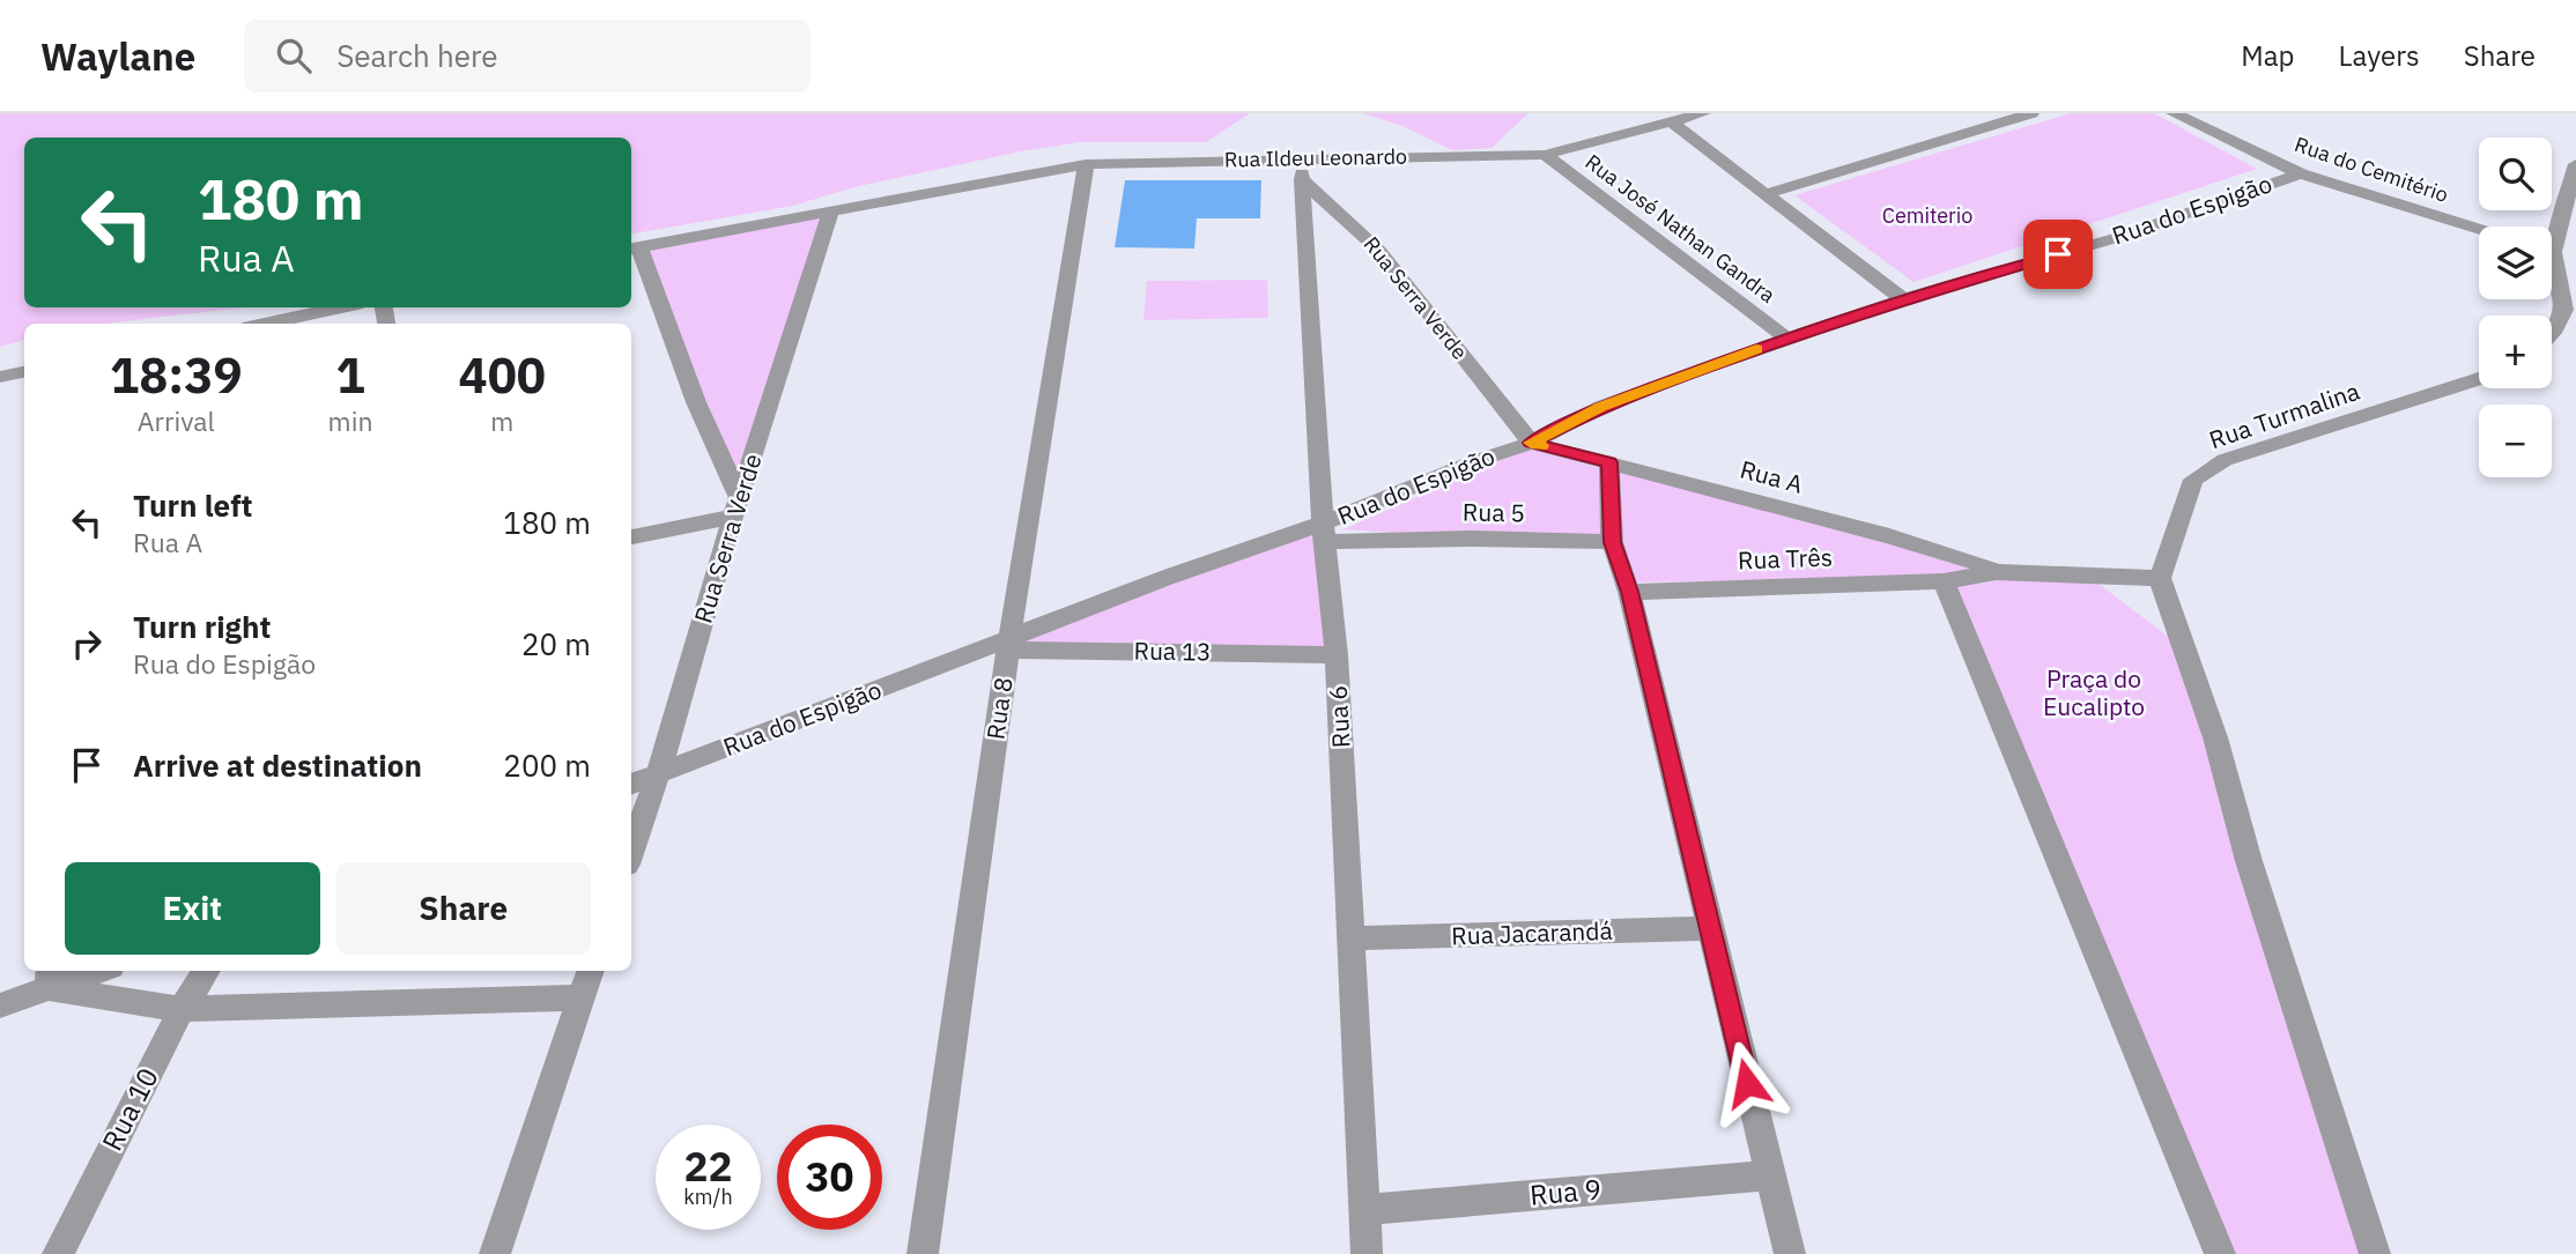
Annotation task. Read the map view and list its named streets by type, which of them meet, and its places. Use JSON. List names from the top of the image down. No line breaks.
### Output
{"streets":{"street":["Rua Ildeu Leonardo","Rua do Cemitério","Rua do Espigão","Rua José Nathan Gandra","Rua Serra Verde","Rua Turmalina","Rua A","Rua 5","Rua Três","Rua 13","Rua 8","Rua 6","Rua Jacarandá","Rua 10","Rua 9"]},"crossings":[["Rua Ildeu Leonardo","Rua José Nathan Gandra"],["Rua Ildeu Leonardo","Rua Serra Verde"],["Rua Ildeu Leonardo","Rua 8"],["Rua Ildeu Leonardo","Rua 6"],["Rua do Cemitério","Rua do Espigão"],["Rua do Espigão","Rua José Nathan Gandra"],["Rua do Espigão","Rua Serra Verde"],["Rua do Espigão","Rua A"],["Rua do Espigão","Rua 5"],["Rua do Espigão","Rua 13"],["Rua do Espigão","Rua 8"],["Rua do Espigão","Rua 6"],["Rua Serra Verde","Rua A"],["Rua Serra Verde","Rua 6"],["Rua 5","Rua 6"],["Rua 13","Rua 8"],["Rua 13","Rua 6"],["Rua 6","Rua Jacarandá"],["Rua 6","Rua 9"]],"parks":["Cemiterio","Praça do Eucalipto"],"page":{"header":"Waylane","search":"Search here","nav":["Map","Layers","Share"],"map_buttons":["+","−"],"turn":["180 m","Rua A"],"eta":["18:39","Arrival","1","min","400","m"],"list":[{"name":"Turn left","note":"Rua A","value":"180 m"},{"name":"Turn right","note":"Rua do Espigão","value":"20 m"},{"name":"Arrive at destination","value":"200 m"}],"buttons":["Exit","Share"],"speed":"22 km/h","limit":"30"}}
